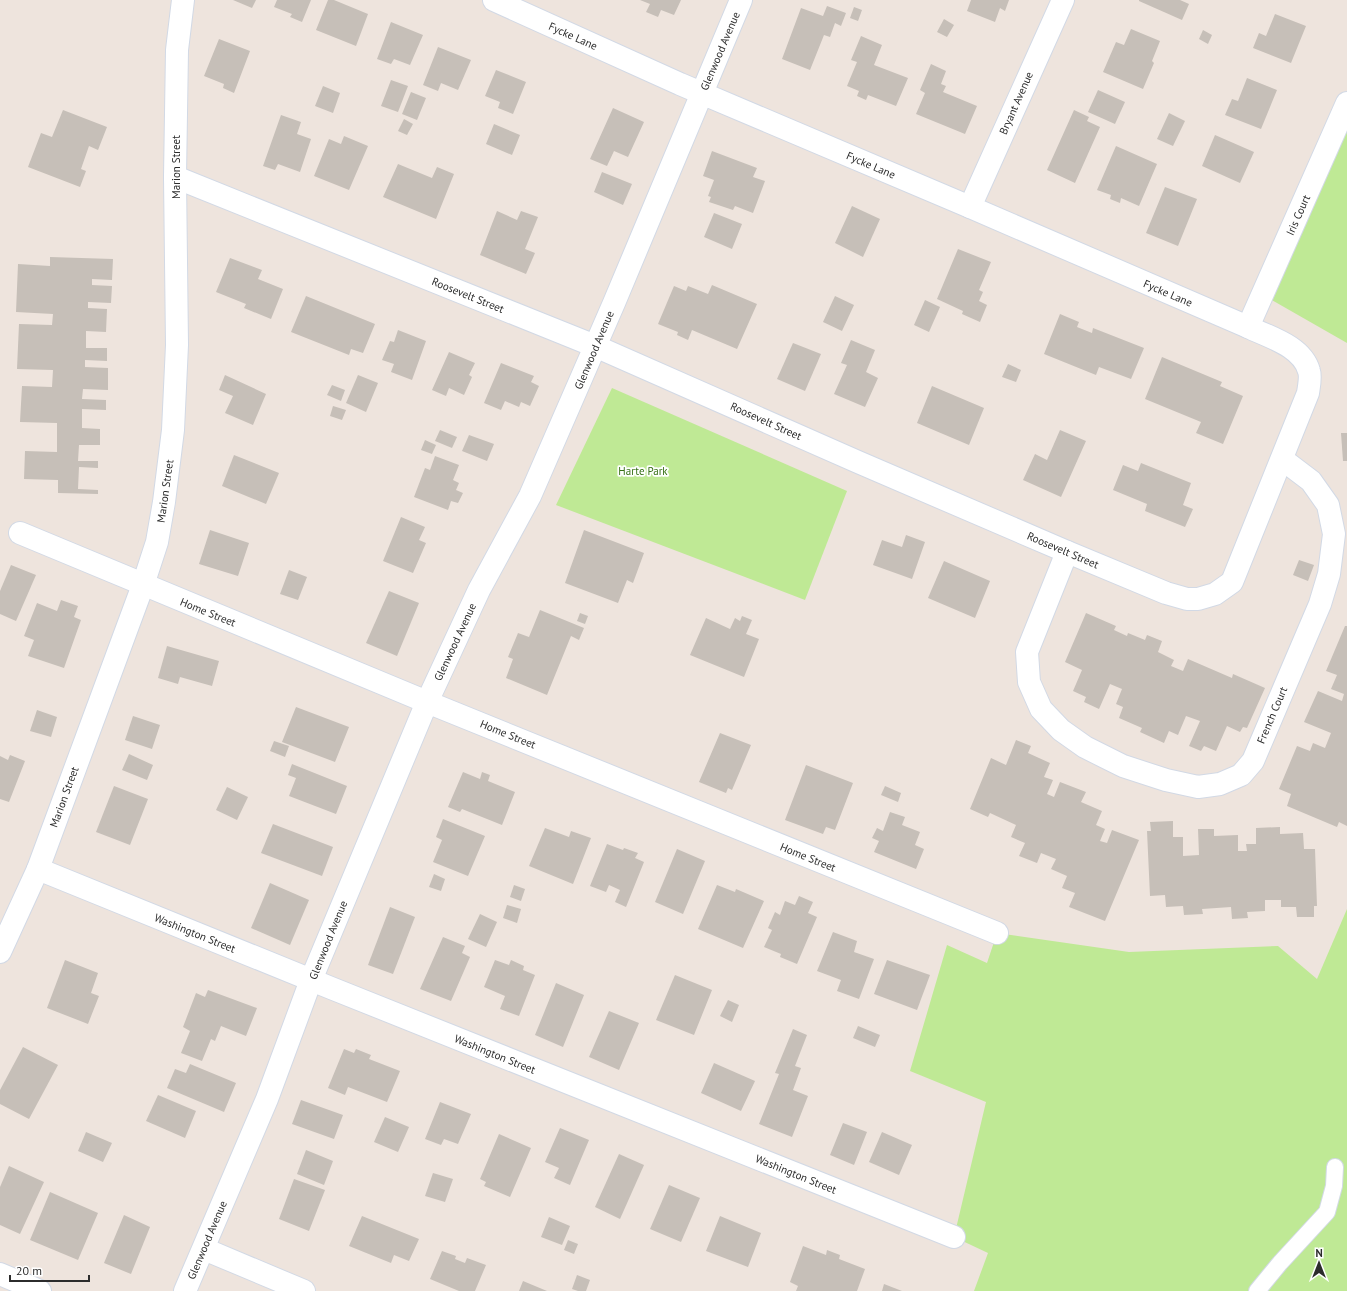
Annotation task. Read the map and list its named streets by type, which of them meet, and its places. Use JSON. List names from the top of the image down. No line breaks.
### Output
{"streets":{"street":["Fycke Lane","Glenwood Avenue","Bryant Avenue","Marion Street","Iris Court","Roosevelt Street","Home Street","French Court","Washington Street"]},"crossings":[["Fycke Lane","Glenwood Avenue"],["Fycke Lane","Bryant Avenue"],["Fycke Lane","Iris Court"],["Glenwood Avenue","Roosevelt Street"],["Glenwood Avenue","Home Street"],["Glenwood Avenue","Washington Street"],["Marion Street","Roosevelt Street"],["Marion Street","Home Street"],["Marion Street","Washington Street"],["Roosevelt Street","French Court"]],"parks":["Harte Park"],"scale_bar":"20 m","north":"top"}
